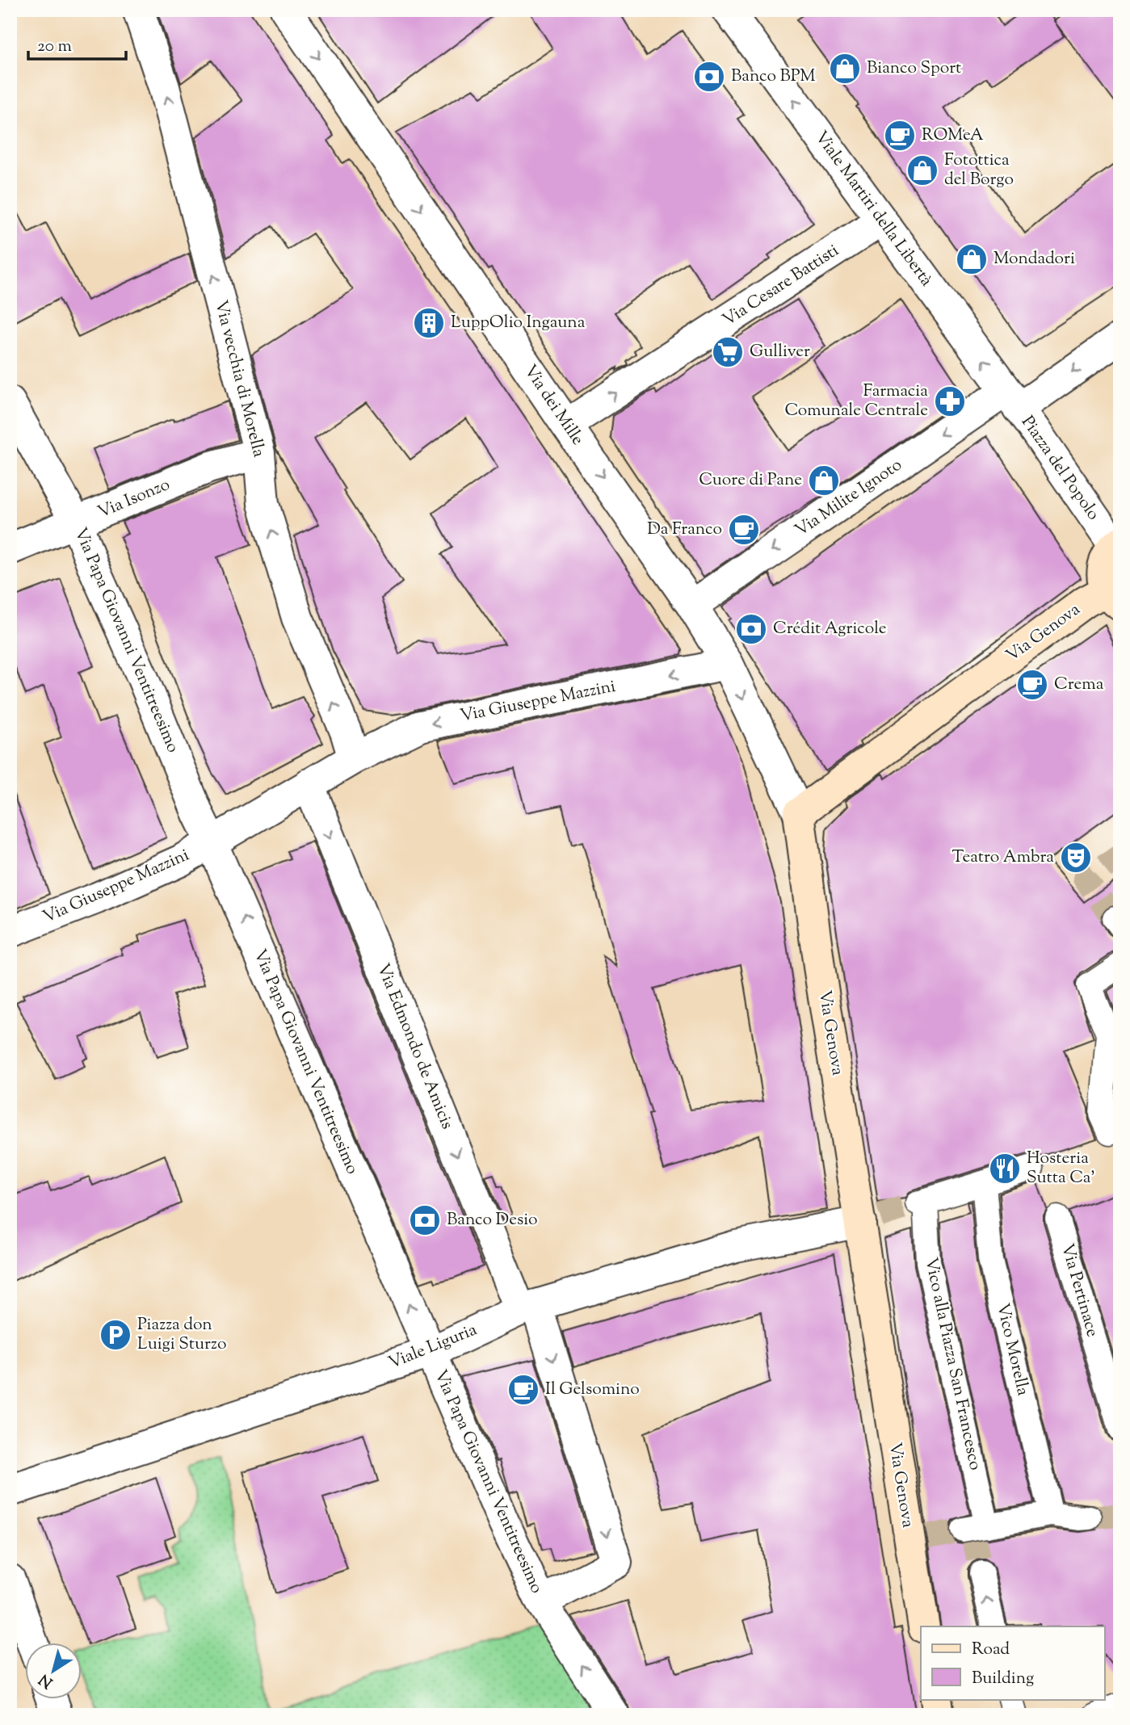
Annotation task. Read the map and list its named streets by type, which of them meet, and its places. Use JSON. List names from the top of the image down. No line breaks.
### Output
{"streets":{"main road":["Via Genova"],"street":["Viale Martiri della Libertà","Via Cesare Battisti","Via vecchia di Morella","Via dei Mille","Piazza del Popolo","Via Milite Ignoto","Via Isonzo","Via Papa Giovanni Ventitreesimo","Via Giuseppe Mazzini","Via Edmondo de Amicis","Via Pertinace","Viale Liguria","Vico Morella","Vico alla Piazza San Francesco"]},"crossings":[["Viale Martiri della Libertà","Via Cesare Battisti"],["Viale Martiri della Libertà","Piazza del Popolo"],["Viale Martiri della Libertà","Via Milite Ignoto"],["Via Cesare Battisti","Via dei Mille"],["Via vecchia di Morella","Via Isonzo"],["Via vecchia di Morella","Via Giuseppe Mazzini"],["Via dei Mille","Via Milite Ignoto"],["Via dei Mille","Via Genova"],["Via dei Mille","Via Giuseppe Mazzini"],["Piazza del Popolo","Via Milite Ignoto"],["Via Isonzo","Via Papa Giovanni Ventitreesimo"],["Via Genova","Viale Liguria"],["Via Papa Giovanni Ventitreesimo","Via Giuseppe Mazzini"],["Via Papa Giovanni Ventitreesimo","Via Edmondo de Amicis"],["Via Papa Giovanni Ventitreesimo","Viale Liguria"],["Via Giuseppe Mazzini","Via Edmondo de Amicis"],["Via Edmondo de Amicis","Viale Liguria"],["Vico Morella","Vico alla Piazza San Francesco"]],"one_way":["Viale Martiri della Libertà","Via Cesare Battisti","Via vecchia di Morella","Via dei Mille","Piazza del Popolo","Via Milite Ignoto","Via Papa Giovanni Ventitreesimo","Via Giuseppe Mazzini","Via Edmondo de Amicis"],"places":{"shop":["Bianco Sport","Fotottica del Borgo","Mondadori","Cuore di Pane"],"bank":["Banco BPM","Crédit Agricole","Banco Desio"],"cafe":["ROMeA","Da Franco","Crema","Il Gelsomino"],"building":["LuppOlio Ingauna"],"supermarket":["Gulliver"],"pharmacy":["Farmacia Comunale Centrale"],"theatre":["Teatro Ambra"],"restaurant":["Hosteria Sutta Ca'"],"parking":["Piazza don Luigi Sturzo"]},"legend":["Road","Building"],"scale_bar":"20 m","north":"bottom left"}
